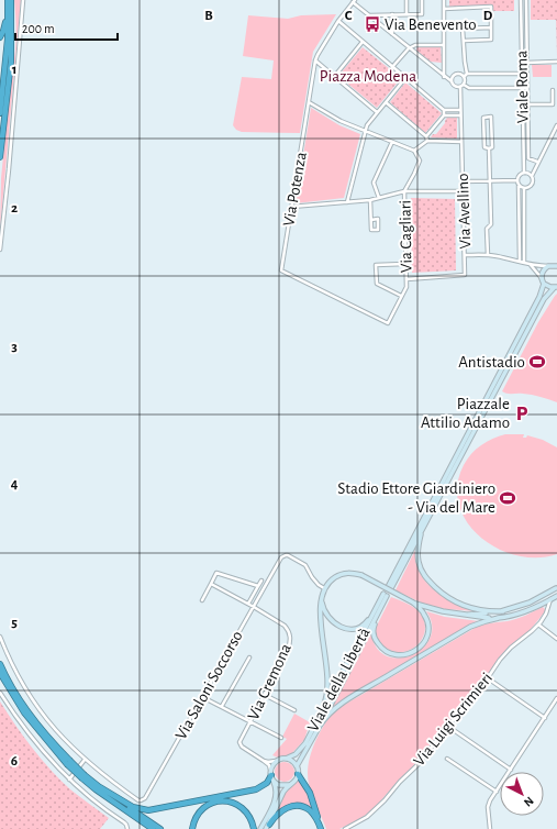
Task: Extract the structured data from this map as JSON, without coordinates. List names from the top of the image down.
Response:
{
  "streets": {
    "main road": ["Viale della Libertà"],
    "street": [
      "Viale Roma",
      "Via Potenza",
      "Via Avellino",
      "Via Cagliari",
      "Via Cremona",
      "Via Saloni Soccorso",
      "Via Luigi Scrimieri"
    ]
  },
  "crossings": [
    ["Via Potenza", "Via Cagliari"],
    ["Via Avellino", "Via Cagliari"],
    ["Viale della Libertà", "Via Cremona"],
    ["Via Cremona", "Via Saloni Soccorso"]
  ],
  "parks": ["Piazza Modena"],
  "places": {
    "bus stop": ["Via Benevento"],
    "sports": ["Antistadio", "Stadio Ettore Giardiniero - Via del Mare"],
    "parking": ["Piazzale Attilio Adamo"]
  },
  "scale_bar": "200 m",
  "north": "bottom right",
  "grid": {
    "columns": ["B", "C", "D"],
    "rows": [
      "1",
      "2",
      "3",
      "4",
      "5",
      "6"
    ]
  }
}
